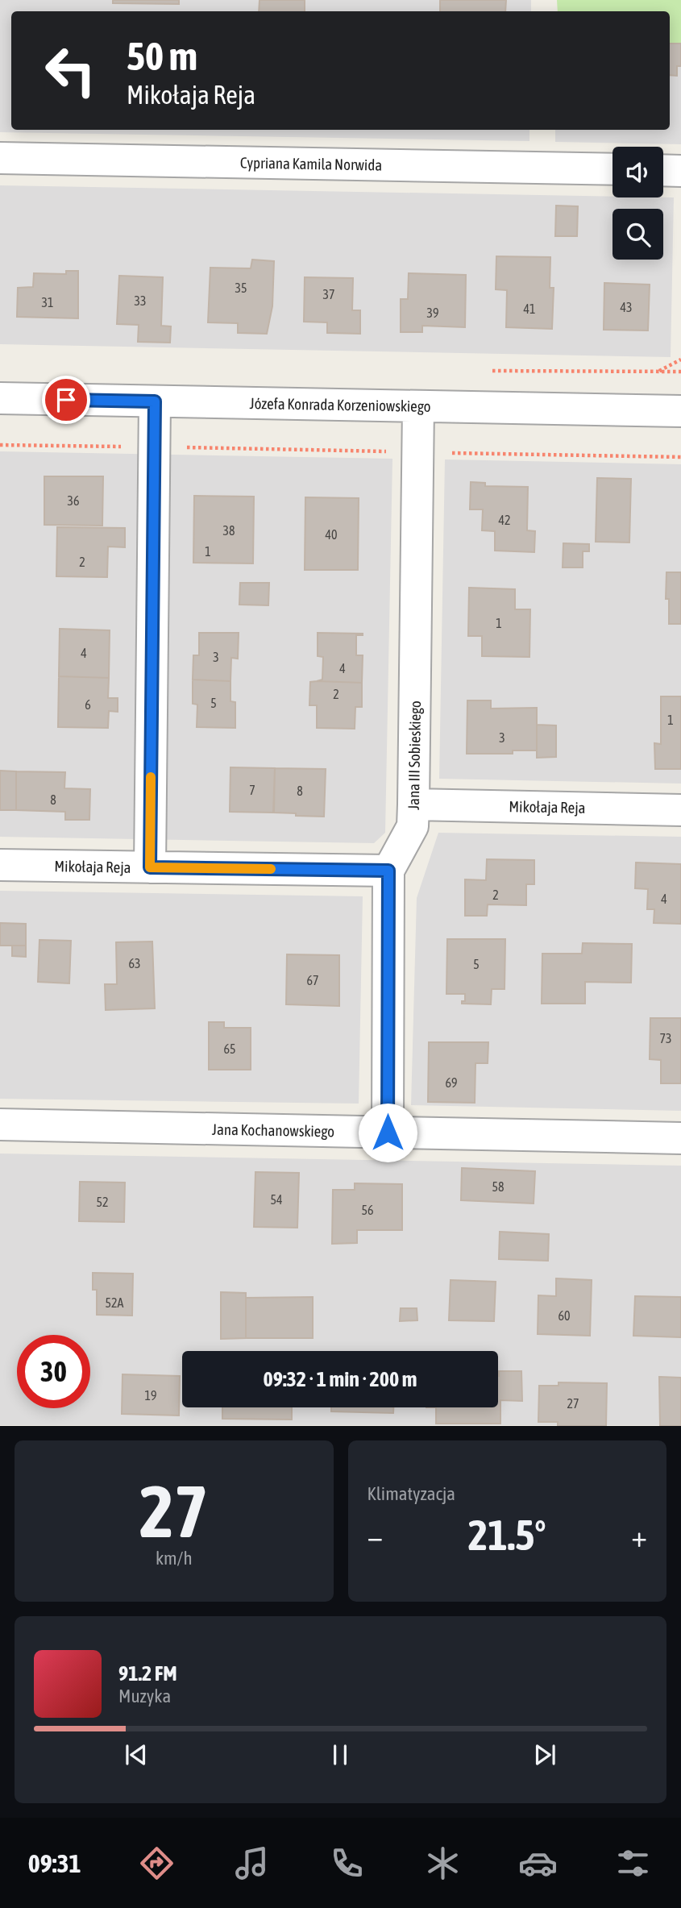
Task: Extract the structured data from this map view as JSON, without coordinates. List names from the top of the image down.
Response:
{
  "streets": {
    "street": [
      "Cypriana Kamila Norwida",
      "Józefa Konrada Korzeniowskiego",
      "Jana III Sobieskiego",
      "Mikołaja Reja",
      "Jana Kochanowskiego"
    ]
  },
  "crossings": [
    ["Józefa Konrada Korzeniowskiego", "Jana III Sobieskiego"],
    ["Jana III Sobieskiego", "Mikołaja Reja"],
    ["Jana III Sobieskiego", "Jana Kochanowskiego"]
  ],
  "house_numbers": [
    "35",
    "37",
    "33",
    "31",
    "43",
    "41",
    "39",
    "36",
    "42",
    "38",
    "40",
    "1",
    "2",
    "1",
    "4",
    "3",
    "4",
    "2",
    "5",
    "6",
    "1",
    "3",
    "7",
    "8",
    "8",
    "2",
    "4",
    "63",
    "5",
    "67",
    "73",
    "65",
    "69",
    "58",
    "54",
    "52",
    "56",
    "52A",
    "60",
    "19",
    "27"
  ],
  "page": {
    "turn": ["50 m", "Mikołaja Reja"],
    "limit": "30",
    "trip": "09:32 · 1 min · 200 m",
    "tile": [
      ["27", "km/h"],
      "Klimatyzacja"
    ],
    "heat": ["−", "21.5°", "+"],
    "song": ["91.2 FM", "Muzyka"],
    "tabs": "09:31"
  }
}
